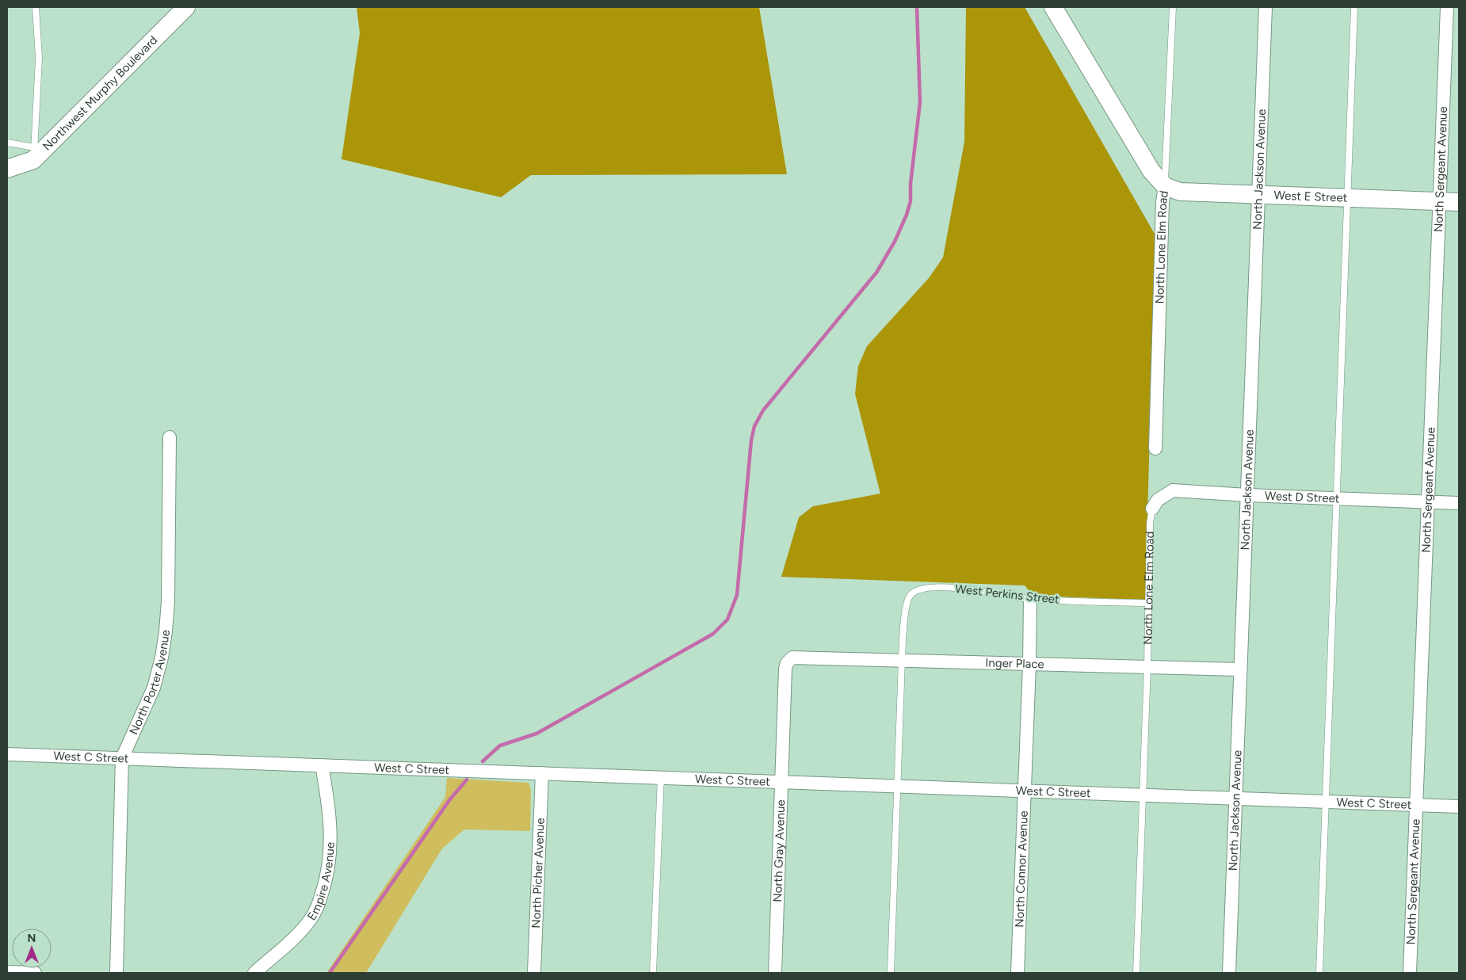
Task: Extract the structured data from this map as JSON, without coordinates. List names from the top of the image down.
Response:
{
  "streets": {
    "street": [
      "Northwest Murphy Boulevard",
      "North Jackson Avenue",
      "North Sergeant Avenue",
      "West E Street",
      "North Lone Elm Road",
      "West D Street",
      "Inger Place",
      "North Porter Avenue",
      "West C Street",
      "North Gray Avenue",
      "North Connor Avenue",
      "North Picher Avenue",
      "Empire Avenue"
    ],
    "lane": ["West Perkins Street"]
  },
  "crossings": [
    ["North Jackson Avenue", "West E Street"],
    ["North Jackson Avenue", "West D Street"],
    ["North Jackson Avenue", "Inger Place"],
    ["North Jackson Avenue", "West C Street"],
    ["North Sergeant Avenue", "West E Street"],
    ["North Sergeant Avenue", "West D Street"],
    ["North Sergeant Avenue", "West C Street"],
    ["West E Street", "North Lone Elm Road"],
    ["North Lone Elm Road", "West D Street"],
    ["North Lone Elm Road", "West Perkins Street"],
    ["North Lone Elm Road", "Inger Place"],
    ["North Lone Elm Road", "West C Street"],
    ["West Perkins Street", "Inger Place"],
    ["West Perkins Street", "North Connor Avenue"],
    ["Inger Place", "North Gray Avenue"],
    ["Inger Place", "North Connor Avenue"],
    ["North Porter Avenue", "West C Street"],
    ["West C Street", "North Gray Avenue"],
    ["West C Street", "North Connor Avenue"],
    ["West C Street", "North Picher Avenue"],
    ["West C Street", "Empire Avenue"]
  ],
  "north": "top"
}
